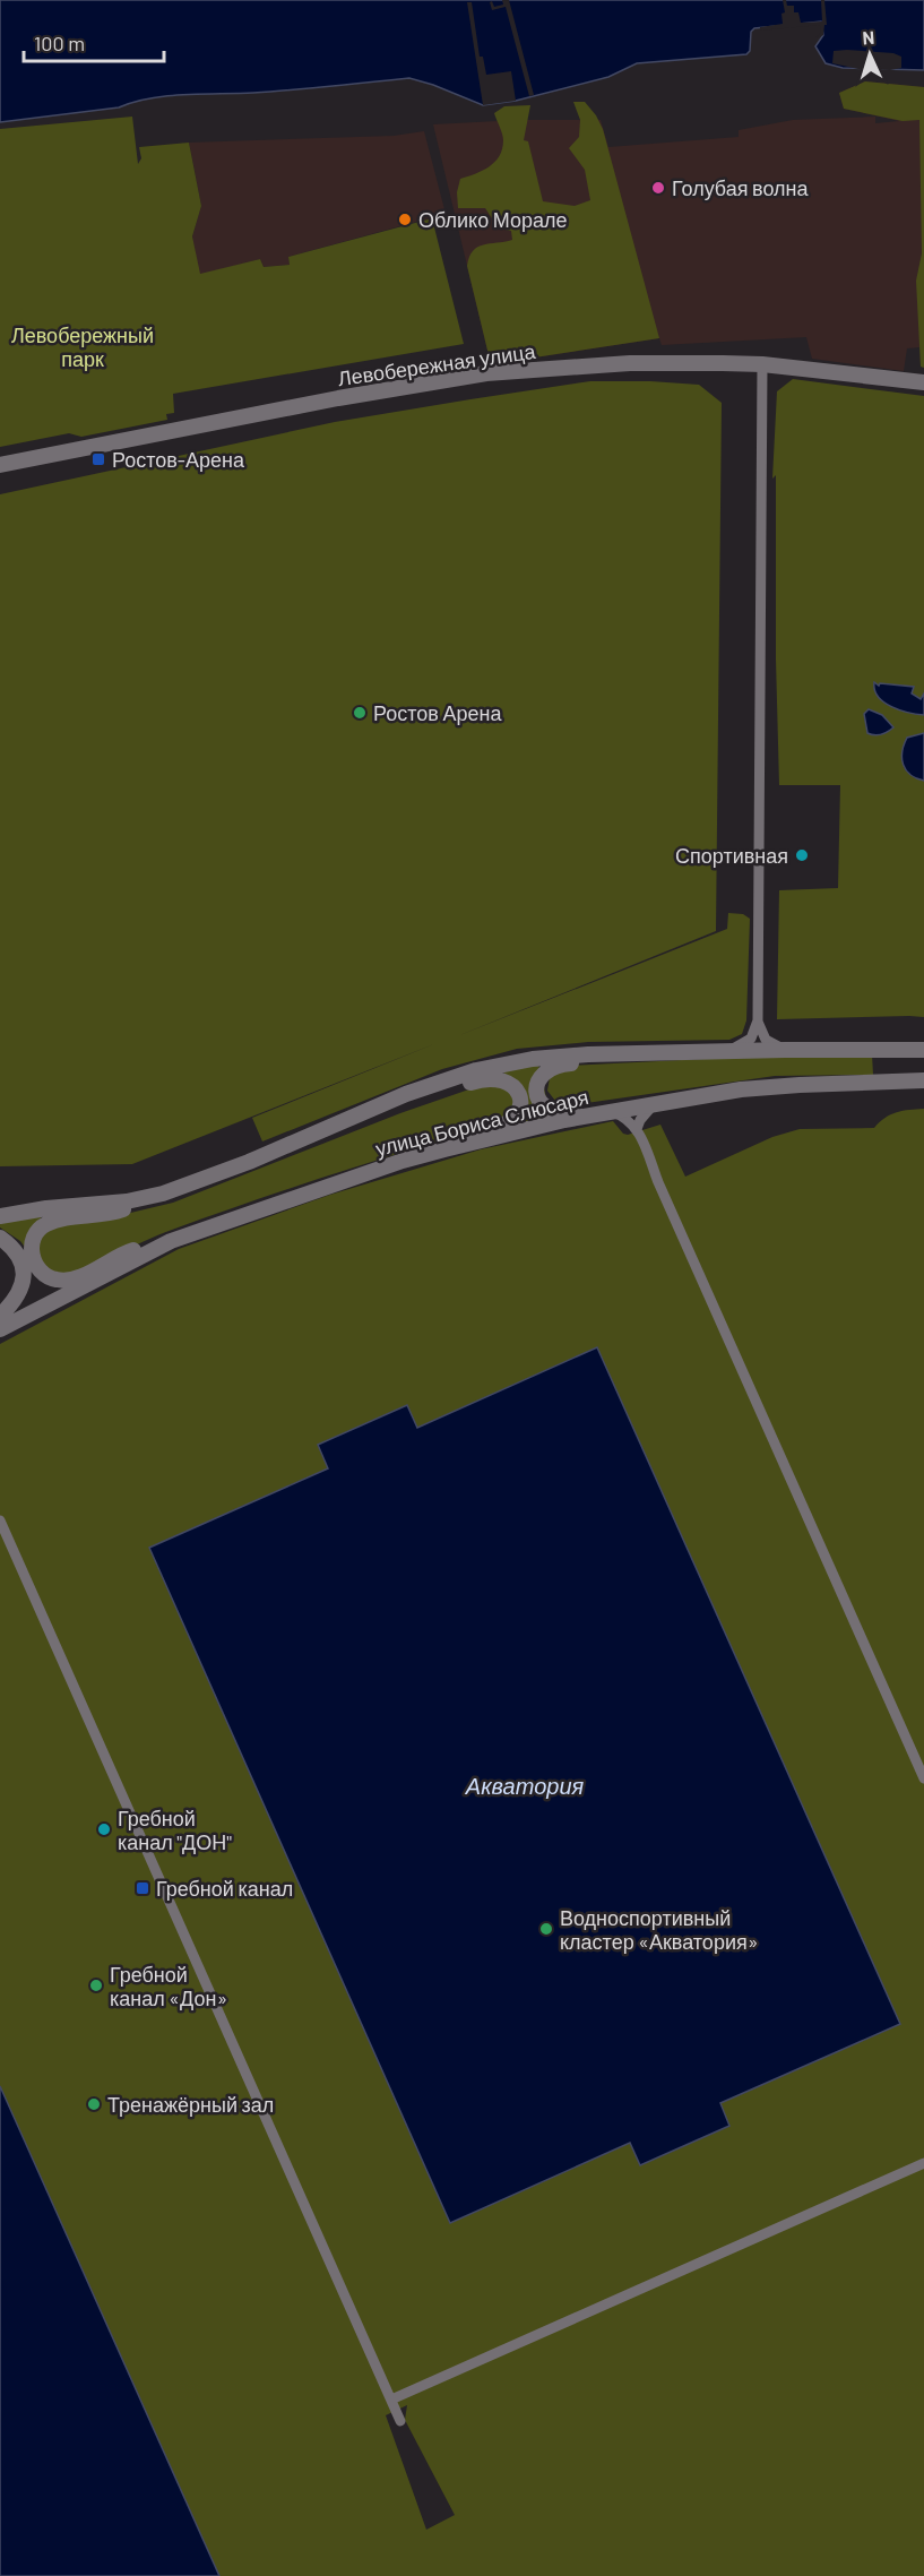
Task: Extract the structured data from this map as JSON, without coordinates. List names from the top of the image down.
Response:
{
  "streets": {
    "main road": ["Левобережная улица", "улица Бориса Слюсаря"]
  },
  "water": ["Акватория"],
  "parks": ["Левобережный парк"],
  "places": {
    "other": [
      "Голубая волна",
      "Облико Морале",
      "Ростов Арена",
      "Спортивная",
      "Гребной канал \"ДОН\"",
      "Водноспортивный кластер «Акватория»",
      "Гребной канал «Дон»",
      "Тренажёрный зал"
    ],
    "transit": ["Ростов-Арена", "Гребной канал"]
  },
  "scale_bar": "100 m",
  "north": "top"
}
